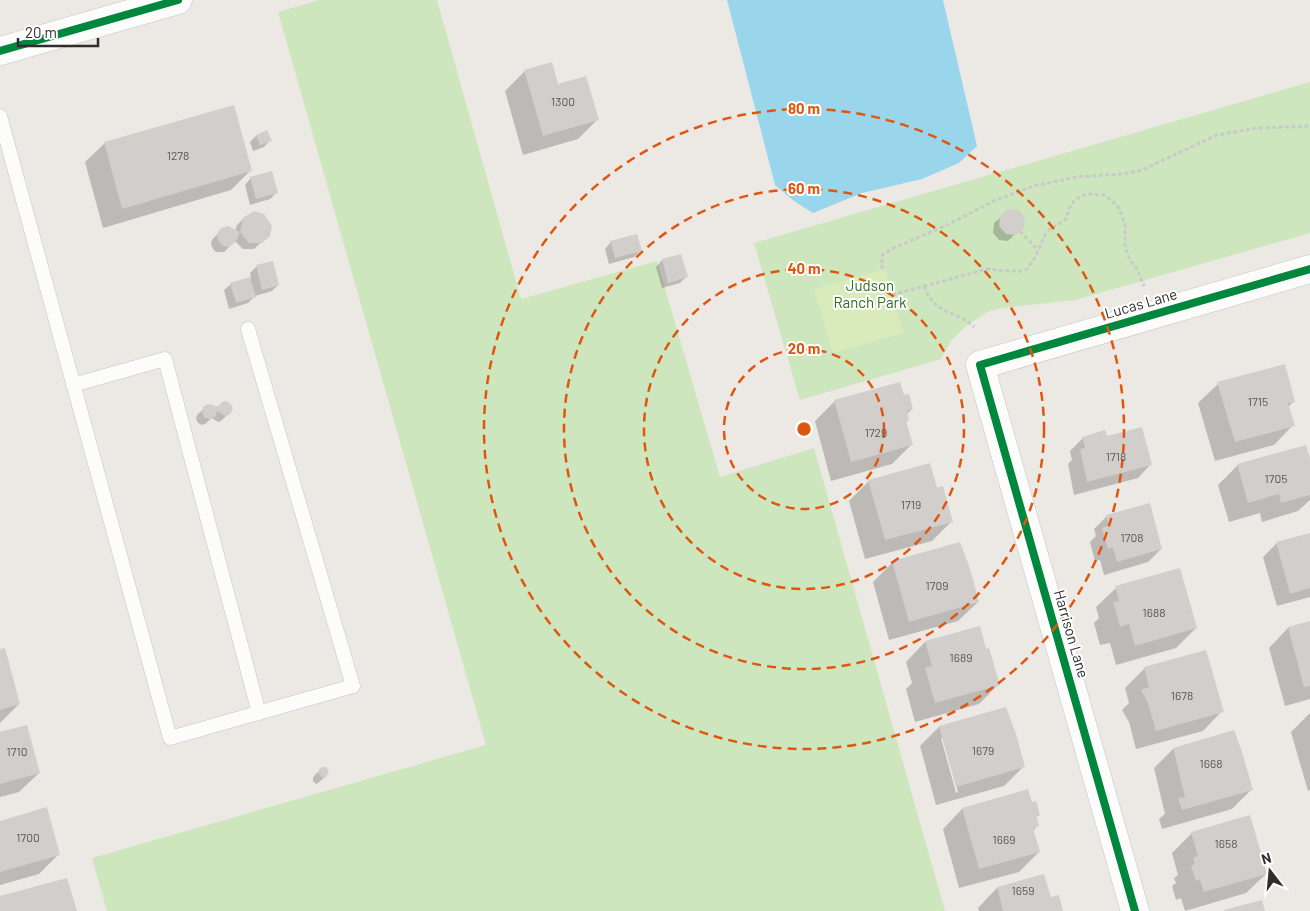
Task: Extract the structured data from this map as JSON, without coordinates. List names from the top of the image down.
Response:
{
  "streets": {
    "street": ["Lucas Lane", "Harrison Lane"]
  },
  "crossings": [
    ["Lucas Lane", "Harrison Lane"]
  ],
  "parks": ["Judson Ranch Park"],
  "house_numbers": [
    "1300",
    "1278",
    "1715",
    "1729",
    "1718",
    "1705",
    "1719",
    "1708",
    "1709",
    "1688",
    "1689",
    "1678",
    "1679",
    "1710",
    "1668",
    "1700",
    "1669",
    "1658",
    "1659"
  ],
  "scale_bar": "20 m",
  "north": "top",
  "rings": [
    "80 m",
    "60 m",
    "40 m",
    "20 m"
  ]
}
